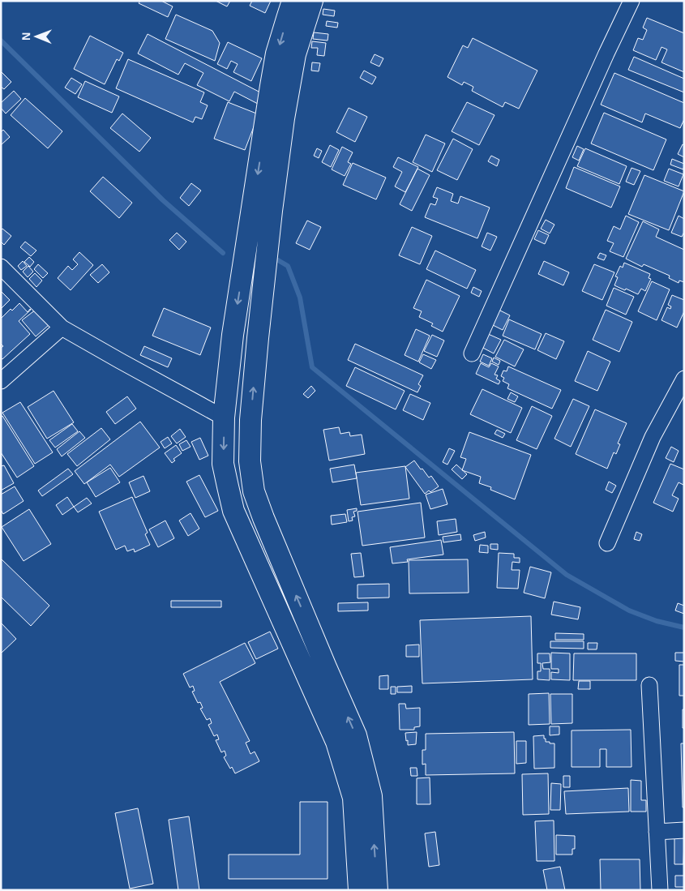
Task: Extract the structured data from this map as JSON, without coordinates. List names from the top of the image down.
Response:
{
  "north": "left"
}
